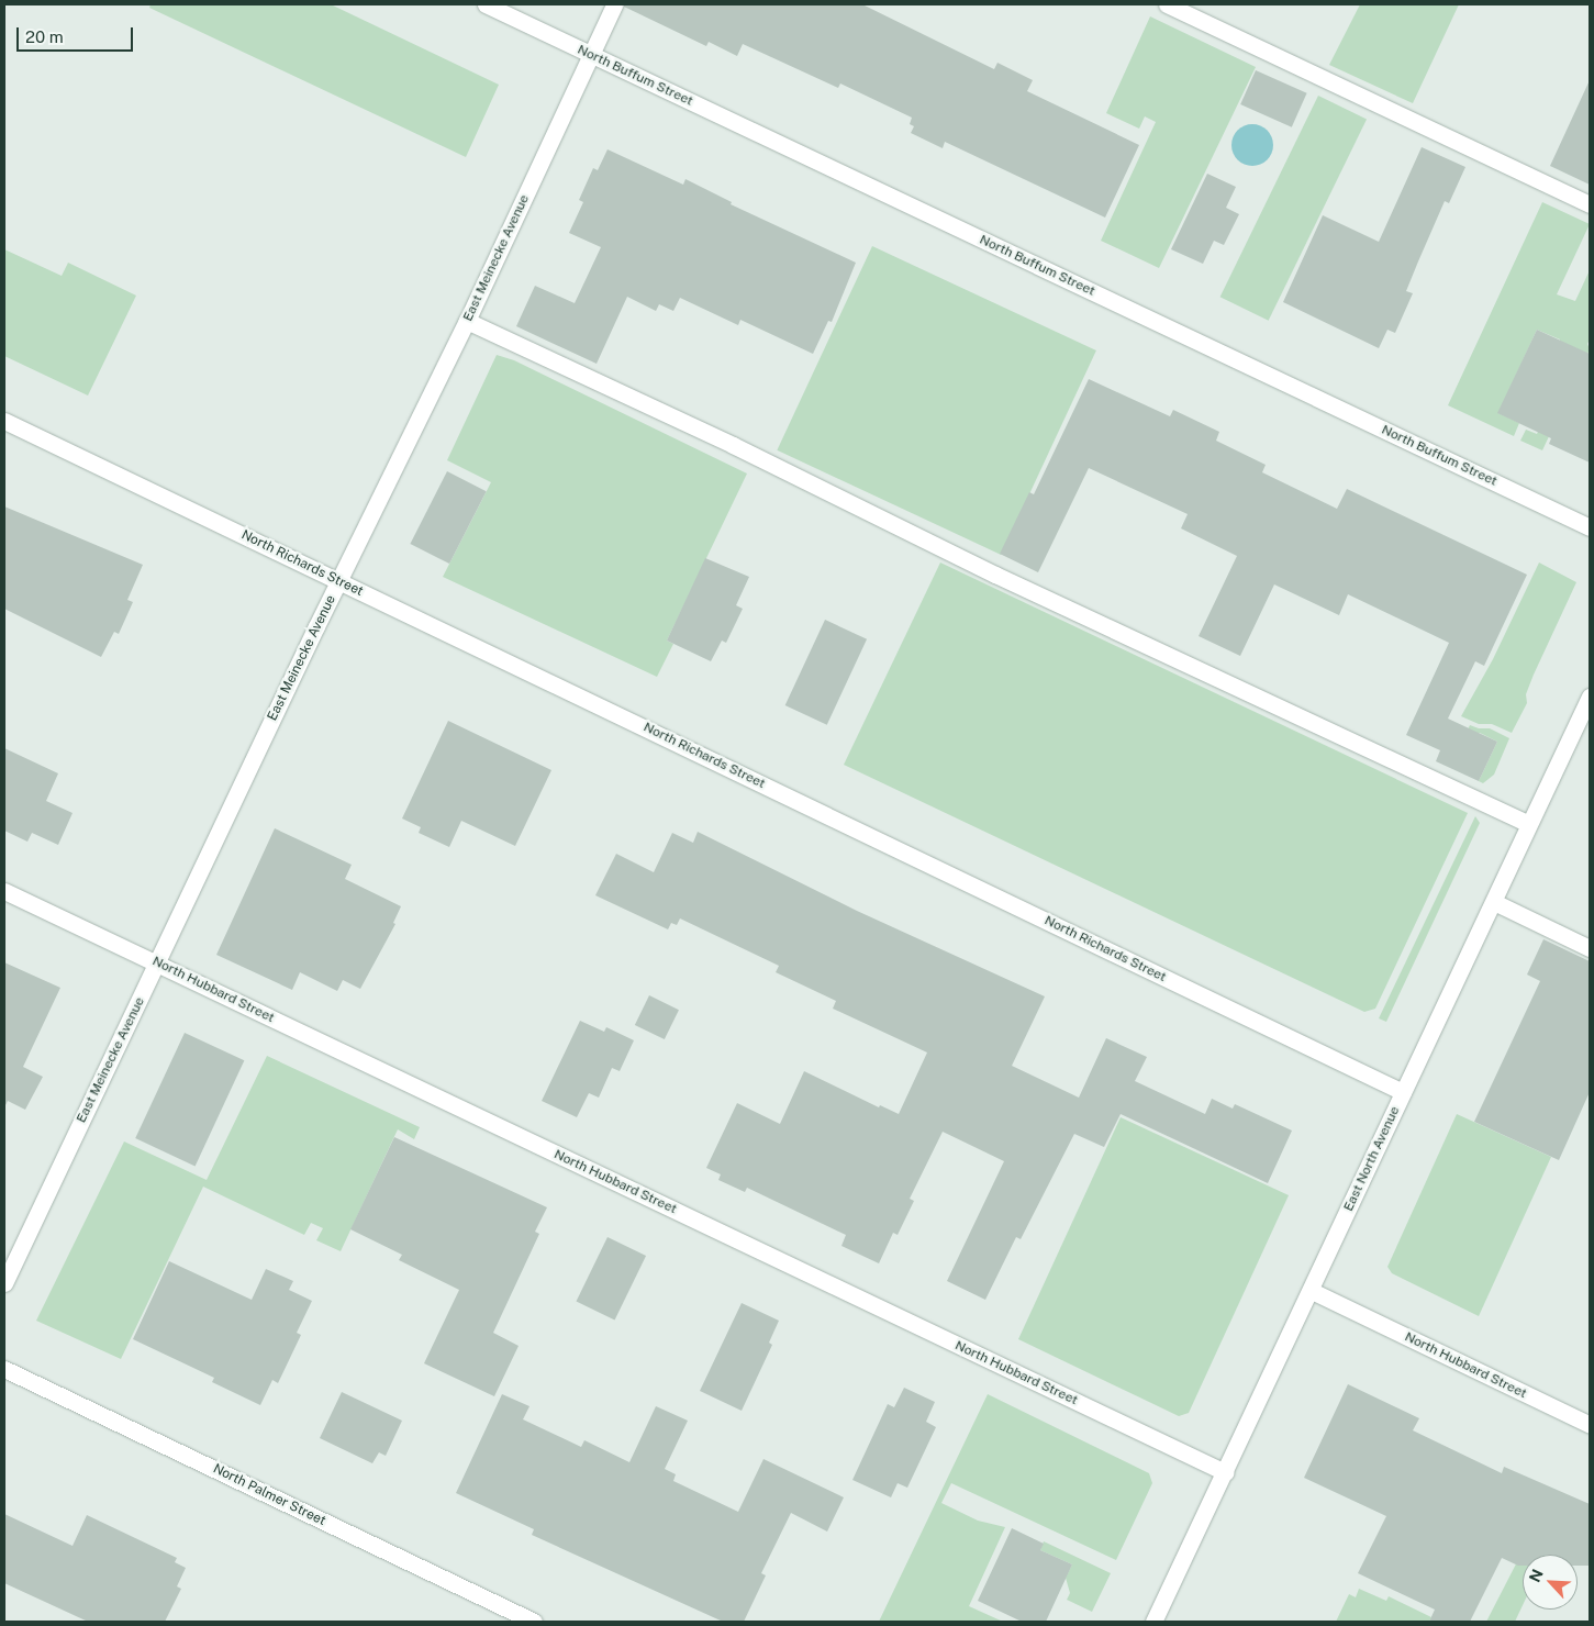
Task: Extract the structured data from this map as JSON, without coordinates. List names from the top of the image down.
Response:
{
  "streets": {
    "street": [
      "North Buffum Street",
      "East Meinecke Avenue",
      "North Richards Street",
      "North Hubbard Street",
      "East North Avenue",
      "North Palmer Street"
    ]
  },
  "crossings": [
    ["North Buffum Street", "East Meinecke Avenue"],
    ["East Meinecke Avenue", "North Richards Street"],
    ["East Meinecke Avenue", "North Hubbard Street"],
    ["North Richards Street", "East North Avenue"],
    ["North Hubbard Street", "East North Avenue"]
  ],
  "scale_bar": "20 m",
  "north": "top left"
}
